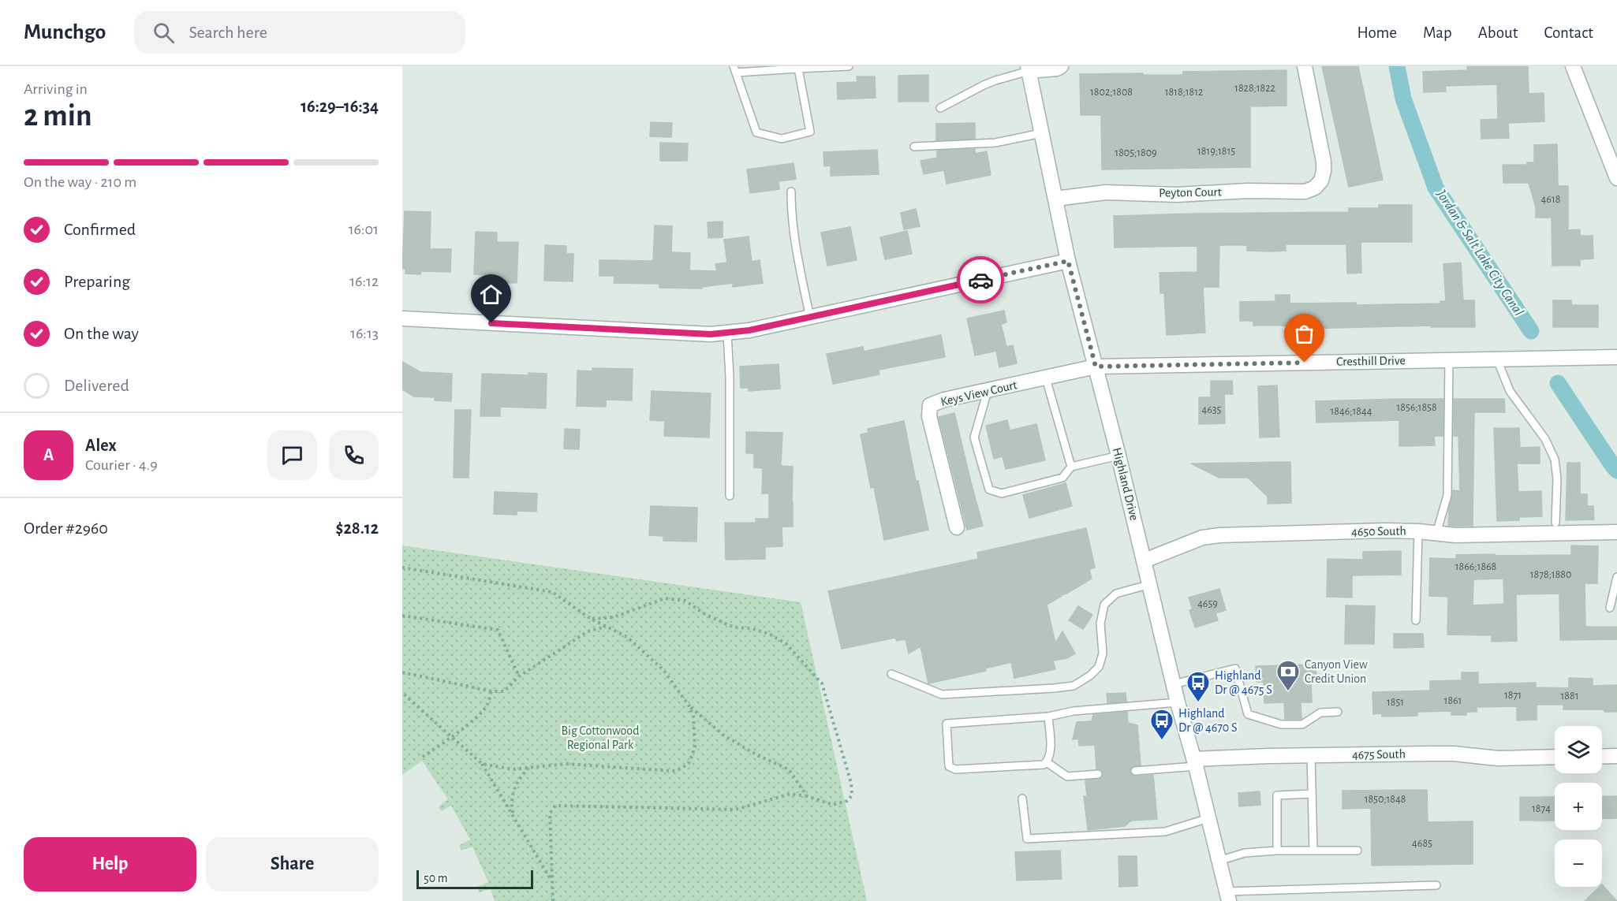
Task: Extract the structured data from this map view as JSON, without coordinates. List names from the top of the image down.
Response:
{
  "streets": {
    "street": [
      "Peyton Court",
      "Cresthill Drive",
      "Keys View Court",
      "Highland Drive",
      "4650 South",
      "4675 South"
    ]
  },
  "crossings": [
    ["Peyton Court", "Highland Drive"],
    ["Cresthill Drive", "Keys View Court"],
    ["Cresthill Drive", "Highland Drive"],
    ["Keys View Court", "Highland Drive"],
    ["Highland Drive", "4650 South"],
    ["Highland Drive", "4675 South"]
  ],
  "water": ["Jordan & Salt Lake City Canal"],
  "parks": ["Big Cottonwood Regional Park"],
  "places": {
    "bank": ["Canyon View Credit Union"],
    "bus stop": ["Highland Dr @ 4675 S", "Highland Dr @ 4670 S"]
  },
  "house_numbers": [
    "1828;1822",
    "1802;1808",
    "1818;1812",
    "1819;1815",
    "1805;1809",
    "4618",
    "1856;1858",
    "4635",
    "1846;1844",
    "1866;1868",
    "1878;1880",
    "4659",
    "1871",
    "1881",
    "1861",
    "1851",
    "1850;1848",
    "1874",
    "4685"
  ],
  "scale_bar": "50 m",
  "page": {
    "header": "Munchgo",
    "search": "Search here",
    "nav": [
      "Home",
      "Map",
      "About",
      "Contact"
    ],
    "heading": ["2 min", "Arriving in", "16:29–16:34"],
    "panel": [
      "Alex",
      "Courier · 4.9",
      "Order #2960",
      "$28.12"
    ],
    "bar": "On the way · 210 m",
    "list": [
      ["Confirmed", "16:01"],
      ["Preparing", "16:12"],
      ["On the way", "16:13"],
      "Delivered"
    ],
    "round": "A",
    "map_buttons": ["+", "−"],
    "buttons": ["Help", "Share"],
    "scale": "50 m"
  }
}
